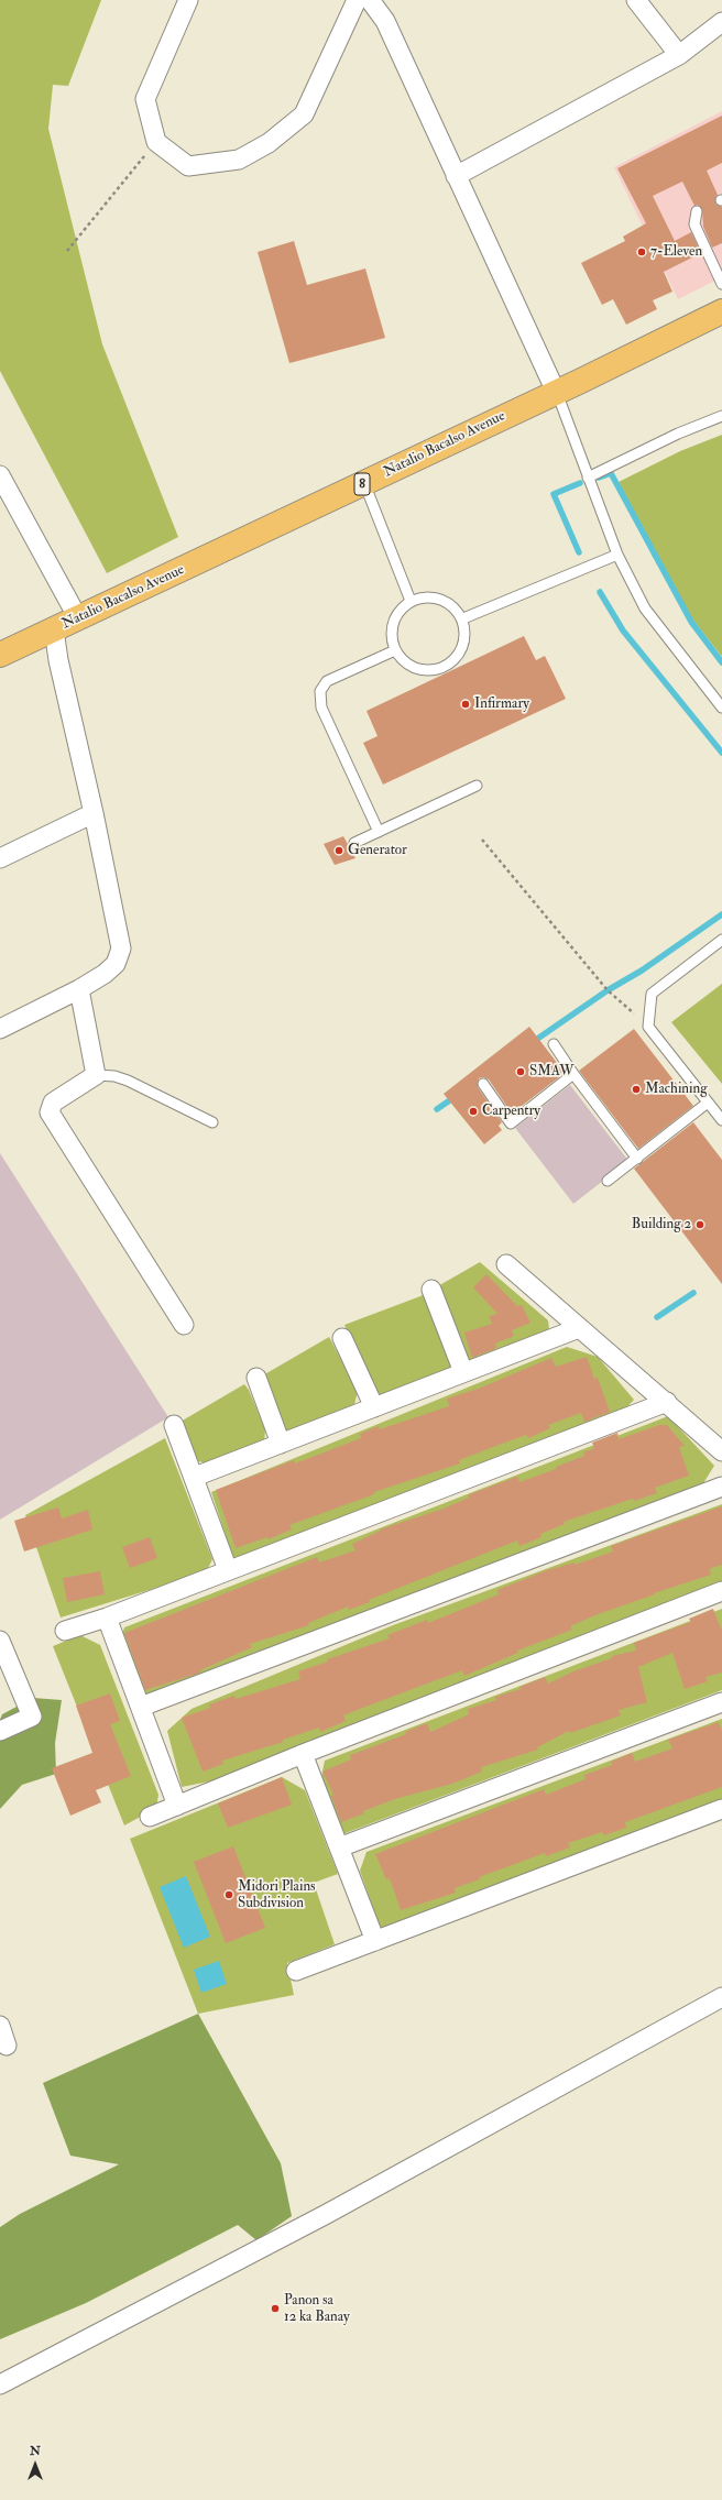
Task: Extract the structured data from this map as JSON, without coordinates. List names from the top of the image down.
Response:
{
  "streets": {
    "highway": ["Natalio Bacalso Avenue", "8"]
  },
  "places": [
    "7-Eleven",
    "Infirmary",
    "Generator",
    "SMAW",
    "Machining",
    "Carpentry",
    "Building 2",
    "Midori Plains Subdivision",
    "Panon sa 12 ka Banay"
  ],
  "north": "top"
}
